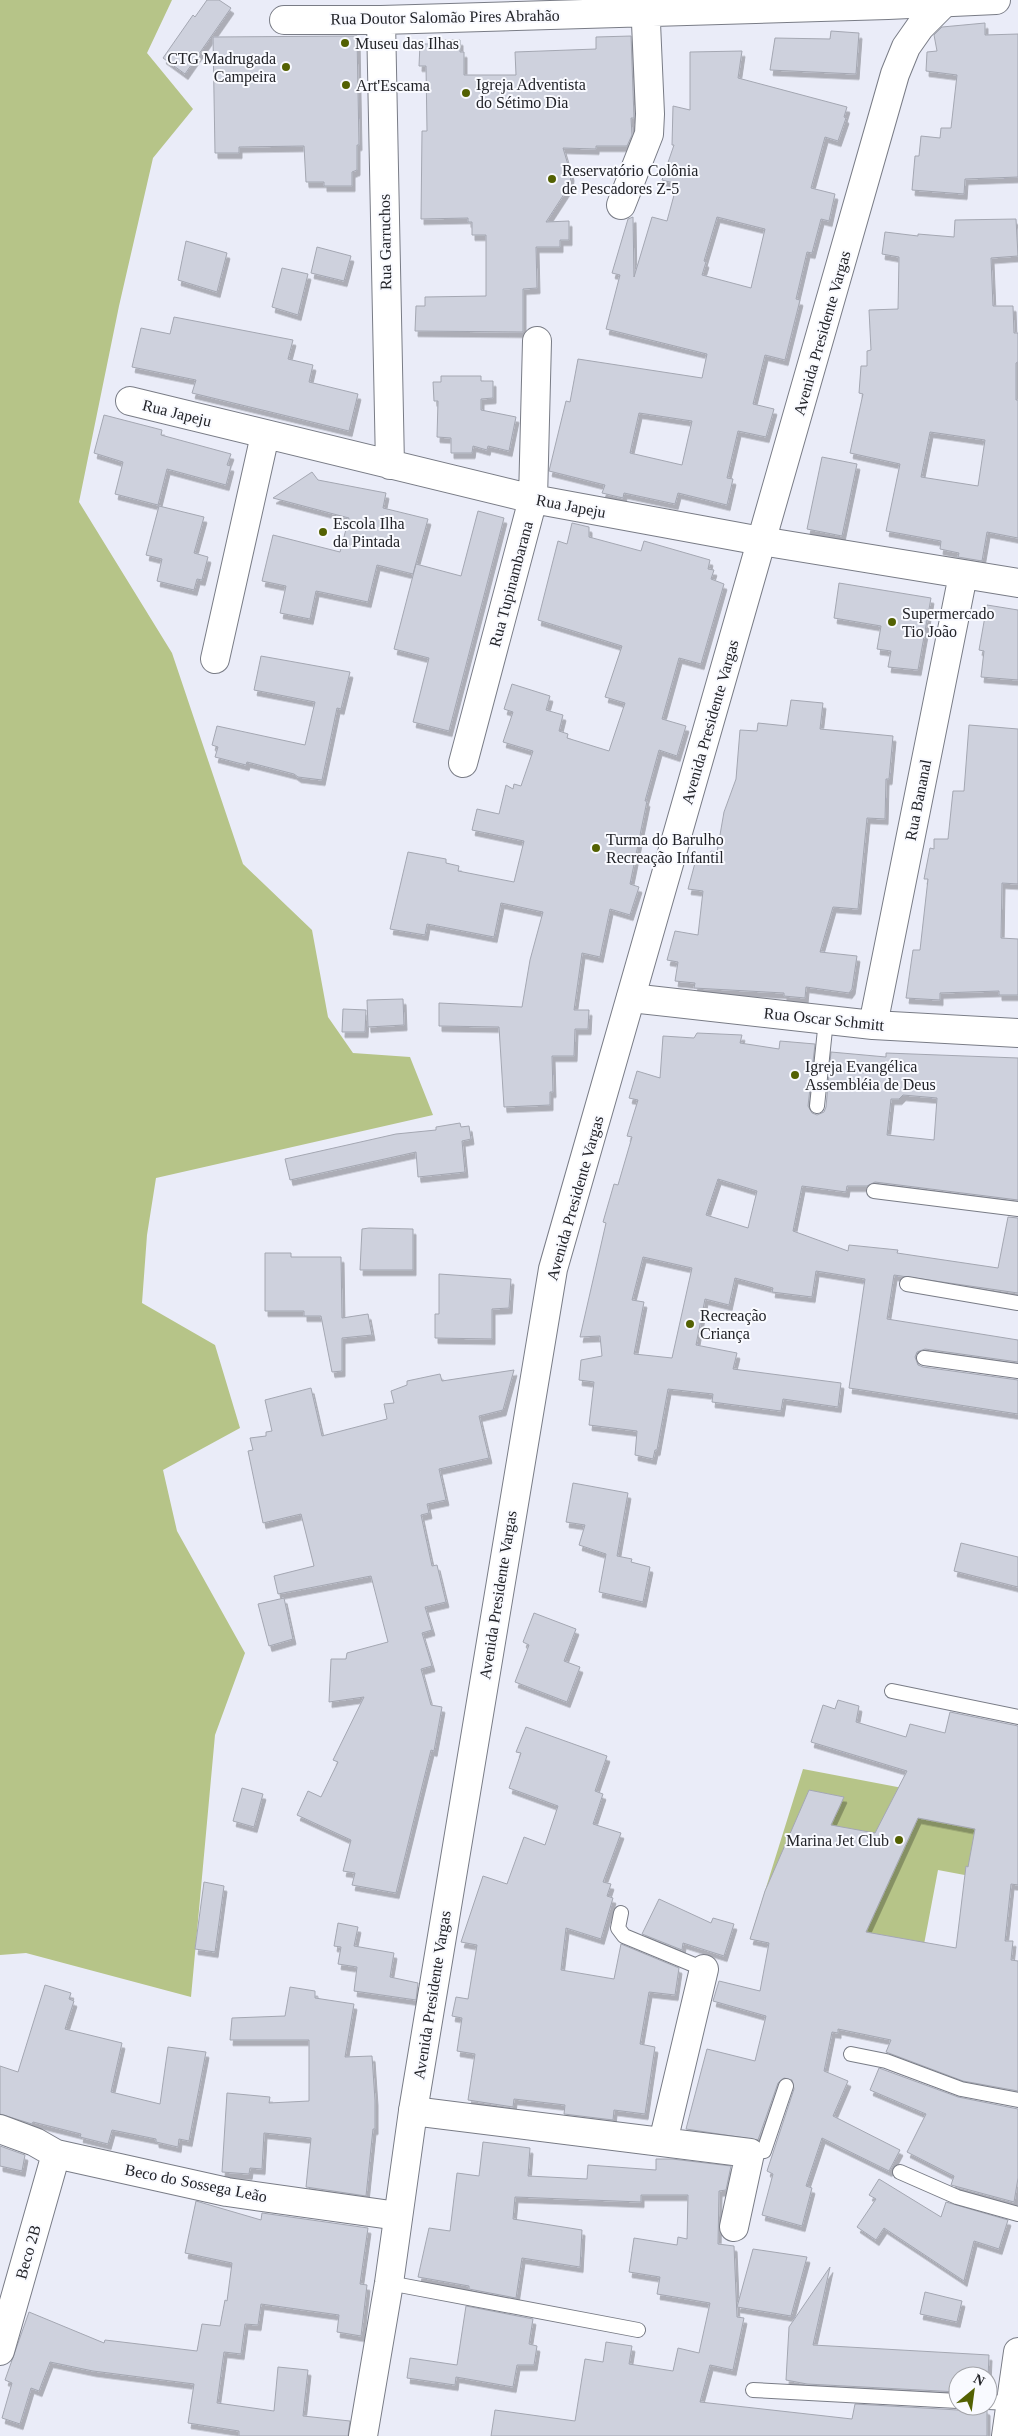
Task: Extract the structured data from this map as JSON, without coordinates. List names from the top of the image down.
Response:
{
  "streets": {
    "street": [
      "Rua Doutor Salomão Pires Abrahão",
      "Rua Garruchos",
      "Avenida Presidente Vargas",
      "Rua Japeju",
      "Rua Tupinambarana",
      "Rua Bananal",
      "Rua Oscar Schmitt",
      "Beco do Sossega Leão",
      "Beco 2B"
    ]
  },
  "crossings": [
    ["Rua Doutor Salomão Pires Abrahão", "Rua Garruchos"],
    ["Rua Doutor Salomão Pires Abrahão", "Avenida Presidente Vargas"],
    ["Rua Garruchos", "Rua Japeju"],
    ["Avenida Presidente Vargas", "Rua Japeju"],
    ["Avenida Presidente Vargas", "Rua Oscar Schmitt"],
    ["Avenida Presidente Vargas", "Beco do Sossega Leão"],
    ["Rua Japeju", "Rua Tupinambarana"],
    ["Rua Japeju", "Rua Bananal"],
    ["Rua Bananal", "Rua Oscar Schmitt"],
    ["Beco do Sossega Leão", "Beco 2B"]
  ],
  "places": [
    "Museu das Ilhas",
    "CTG Madrugada Campeira",
    "Art'Escama",
    "Igreja Adventista do Sétimo Dia",
    "Reservatório Colônia de Pescadores Z-5",
    "Escola Ilha da Pintada",
    "Supermercado Tio João",
    "Turma do Barulho Recreação Infantil",
    "Igreja Evangélica Assembléia de Deus",
    "Recreação Criança",
    "Marina Jet Club"
  ],
  "north": "top right"
}
